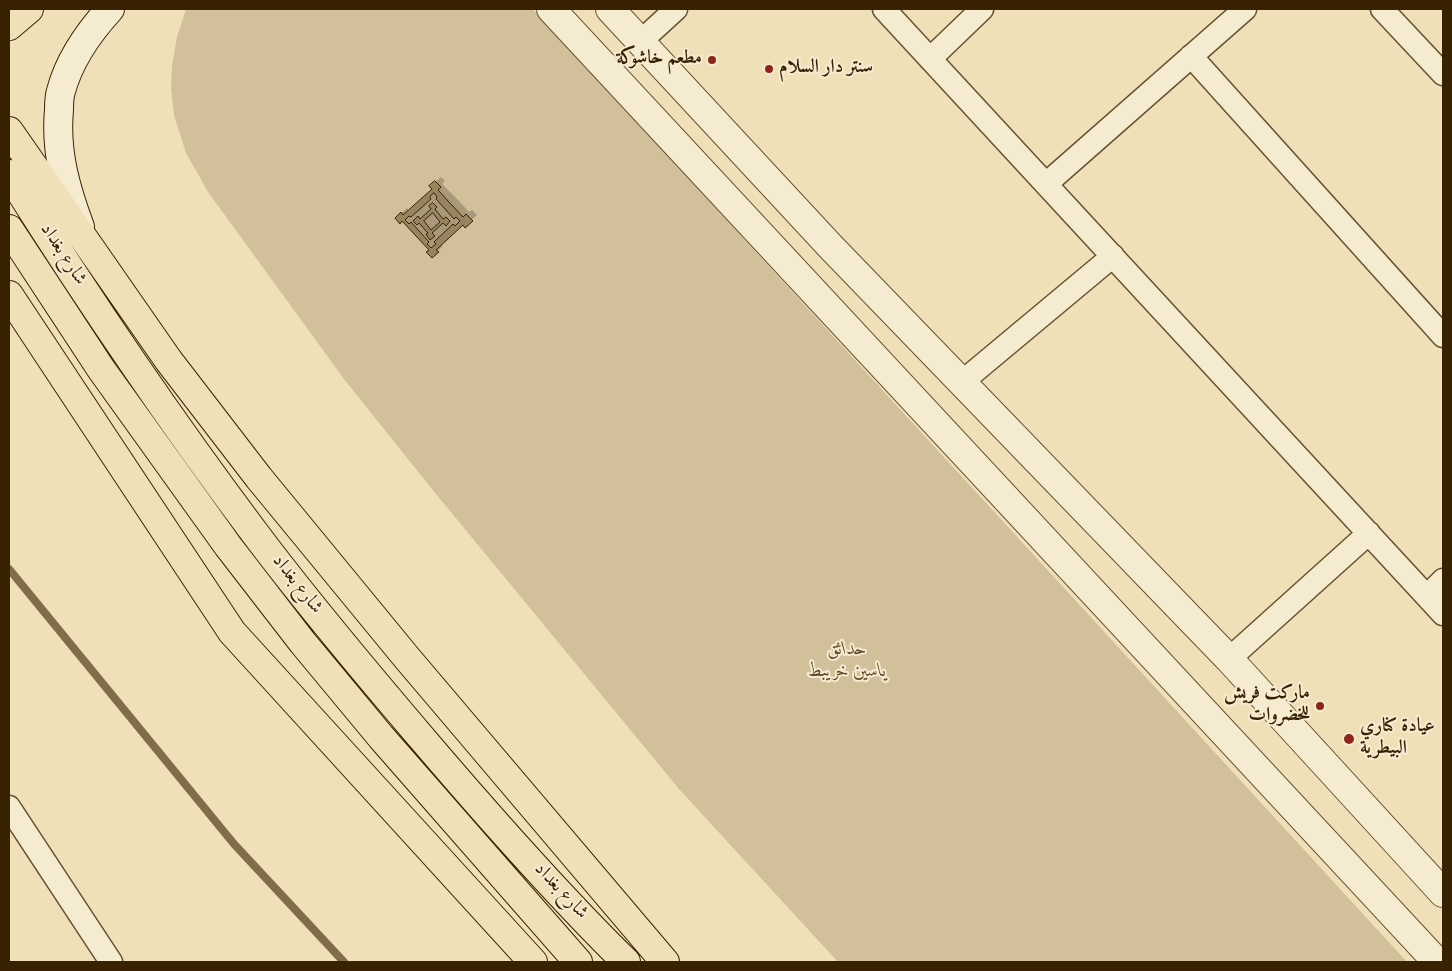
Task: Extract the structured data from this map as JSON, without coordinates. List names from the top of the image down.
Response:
{
  "streets": {
    "main road": ["شارع بغداد"]
  },
  "parks": ["حدائق ياسين خريبط"],
  "places": [
    "مطعم خاشوكة",
    "سنتر دار السلام",
    "ماركت فريش للخضروات",
    "عيادة كناري البيطرية"
  ]
}
